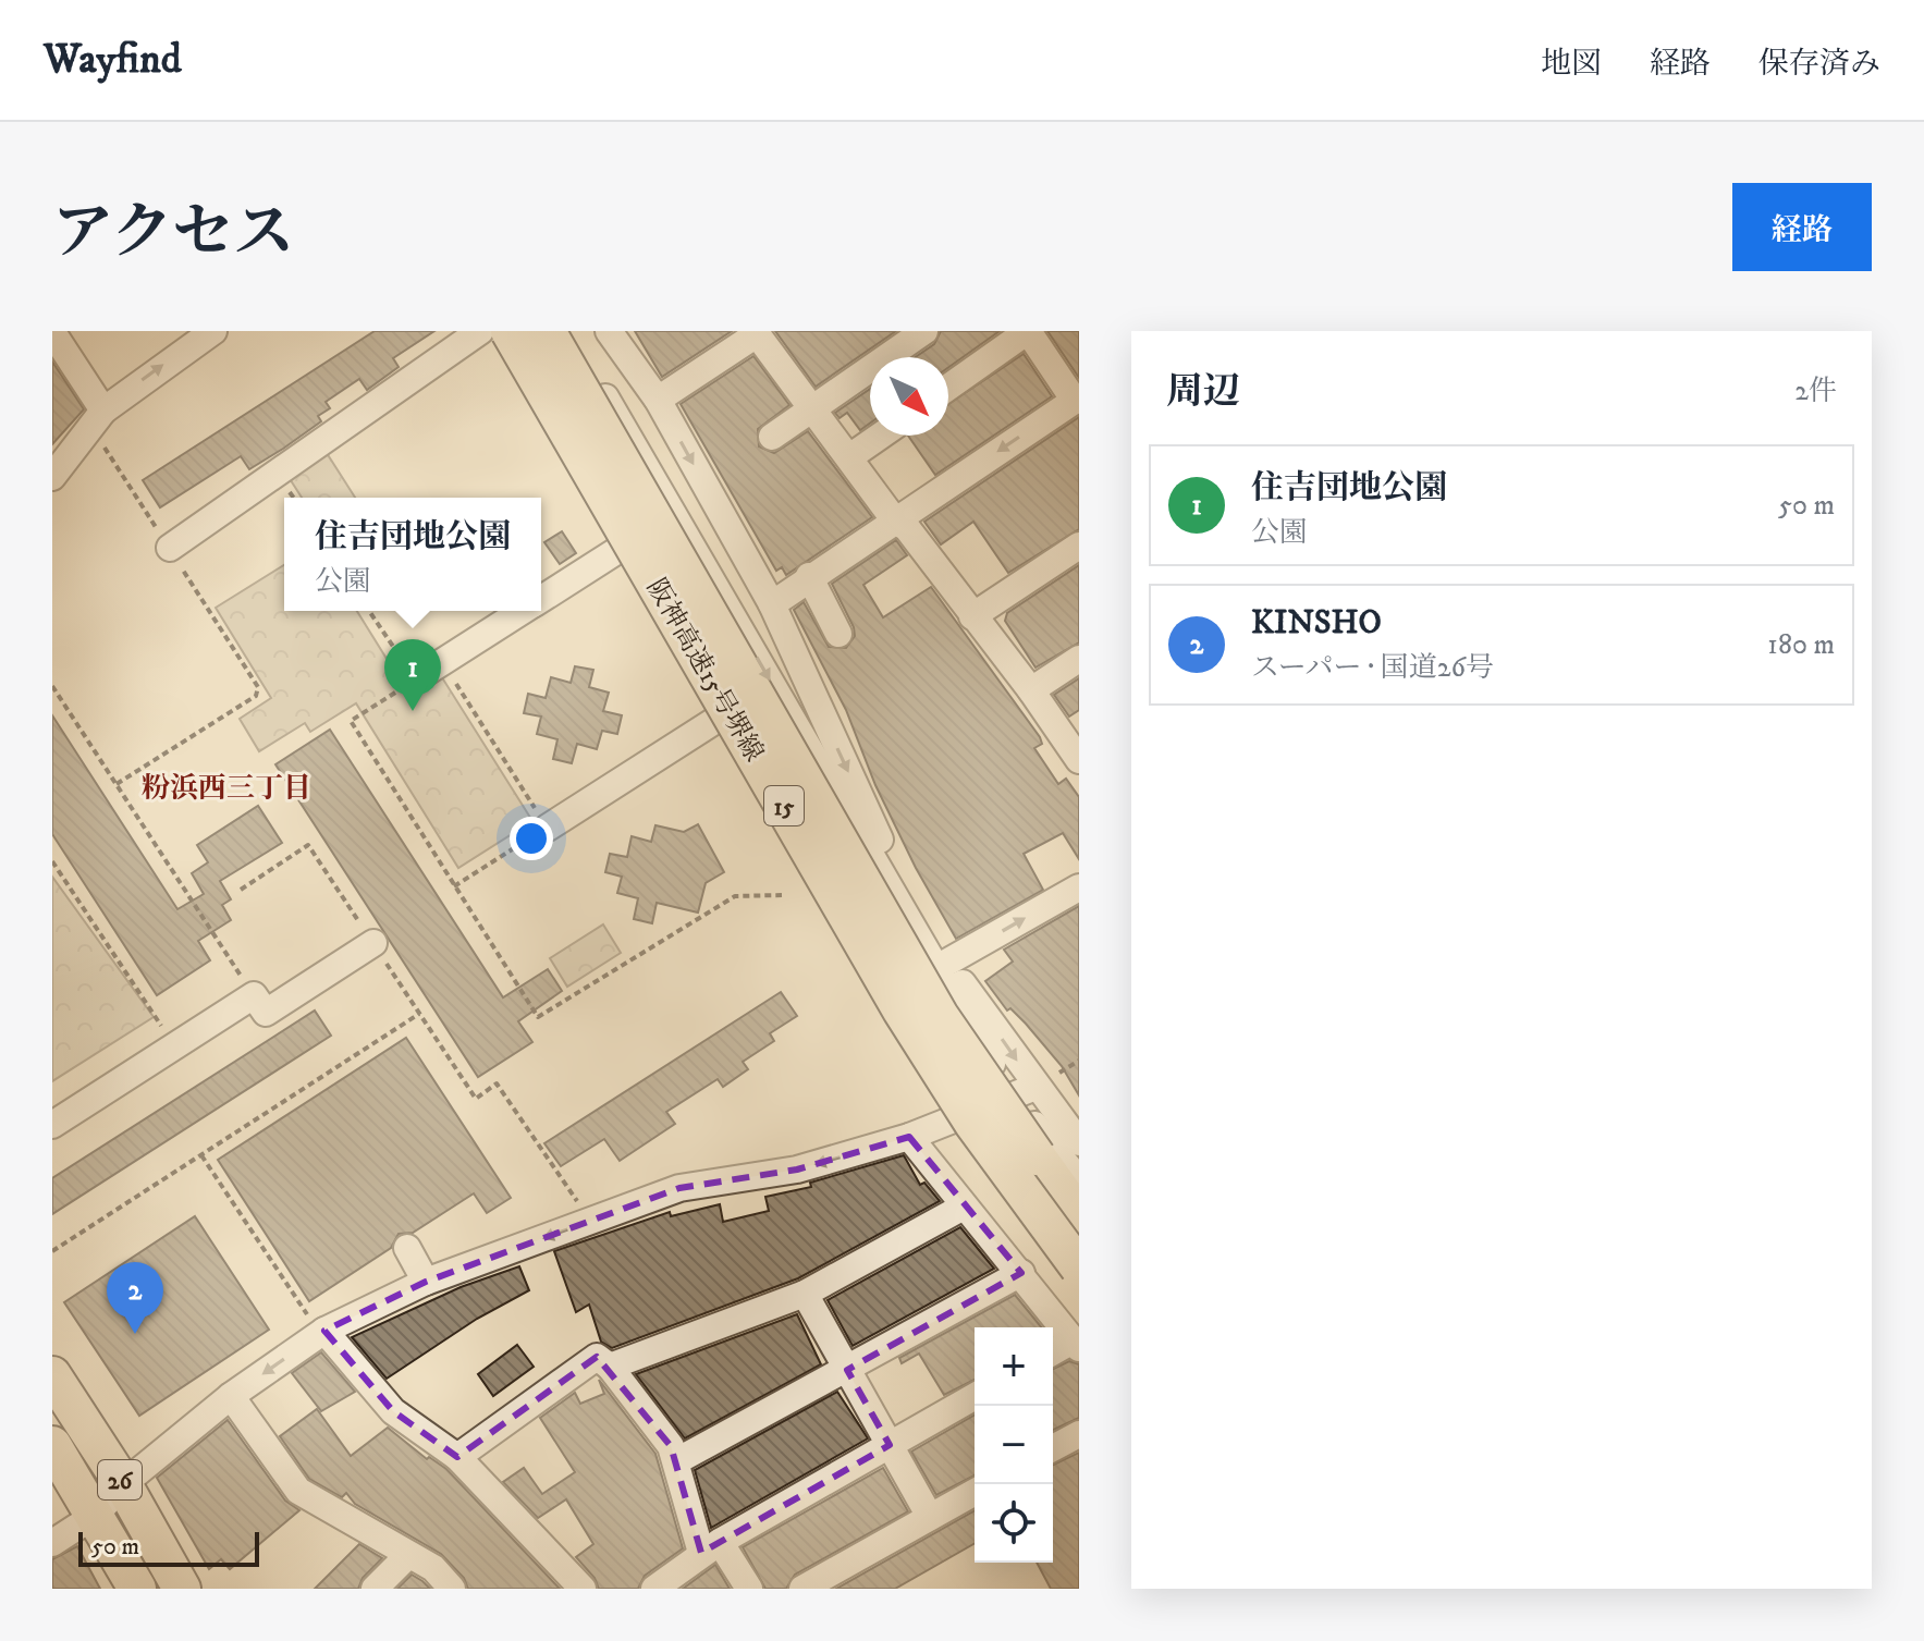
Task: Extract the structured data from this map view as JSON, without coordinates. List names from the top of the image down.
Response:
{
  "streets": {
    "highway": ["阪神高速15号堺線", "15", "26"]
  },
  "districts": ["粉浜西三丁目"],
  "scale_bar": "50 m",
  "north": "bottom right",
  "page": {
    "header": "Wayfind",
    "nav": ["地図", "経路", "保存済み"],
    "title": "アクセス",
    "buttons": "経路",
    "heading": ["周辺", "2件"],
    "list": [
      {
        "mark": "1",
        "name": "住吉団地公園",
        "note": "公園",
        "value": "50 m"
      },
      {
        "mark": "2",
        "name": "KINSHO",
        "note": "スーパー · 国道26号",
        "value": "180 m"
      }
    ],
    "popup": ["住吉団地公園", "公園"],
    "pins": ["1", "2"],
    "map_buttons": ["+", "−"],
    "scale": "50 m"
  }
}
